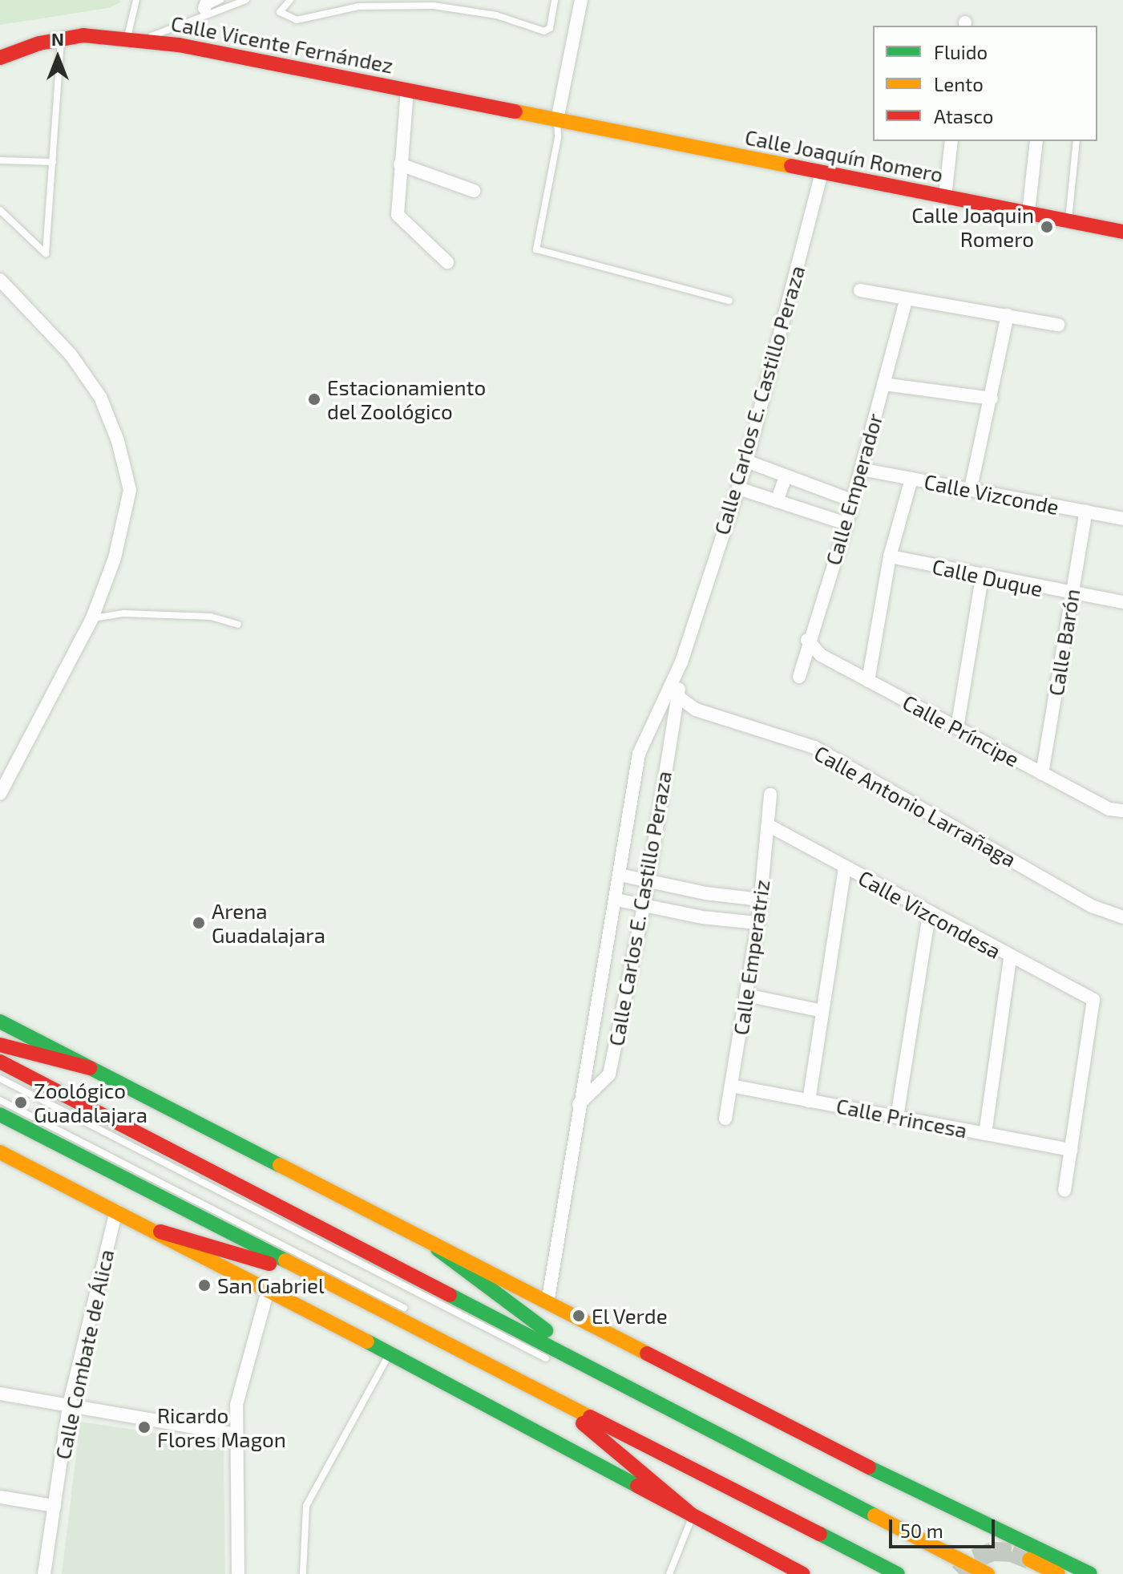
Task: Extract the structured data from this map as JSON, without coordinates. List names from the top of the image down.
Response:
{
  "streets": {
    "main road": ["Calle Vicente Fernández", "Calle Joaquín Romero"],
    "street": [
      "Calle Carlos E. Castillo Peraza",
      "Calle Emperador",
      "Calle Vizconde",
      "Calle Duque",
      "Calle Barón",
      "Calle Príncipe",
      "Calle Antonio Larrañaga",
      "Calle Vizcondesa",
      "Calle Emperatriz",
      "Calle Princesa",
      "Calle Combate de Álica"
    ]
  },
  "crossings": [
    ["Calle Vicente Fernández", "Calle Joaquín Romero"],
    ["Calle Joaquín Romero", "Calle Carlos E. Castillo Peraza"],
    ["Calle Carlos E. Castillo Peraza", "Calle Antonio Larrañaga"],
    ["Calle Emperador", "Calle Vizconde"],
    ["Calle Emperador", "Calle Príncipe"],
    ["Calle Vizconde", "Calle Barón"],
    ["Calle Duque", "Calle Barón"],
    ["Calle Barón", "Calle Príncipe"],
    ["Calle Vizcondesa", "Calle Emperatriz"],
    ["Calle Vizcondesa", "Calle Princesa"],
    ["Calle Emperatriz", "Calle Princesa"]
  ],
  "places": [
    "Calle Joaquin Romero",
    "Estacionamiento del Zoológico",
    "Arena Guadalajara",
    "Zoológico Guadalajara",
    "San Gabriel",
    "El Verde",
    "Ricardo Flores Magon"
  ],
  "legend": ["Fluido", "Lento", "Atasco"],
  "scale_bar": "50 m",
  "north": "top"
}
